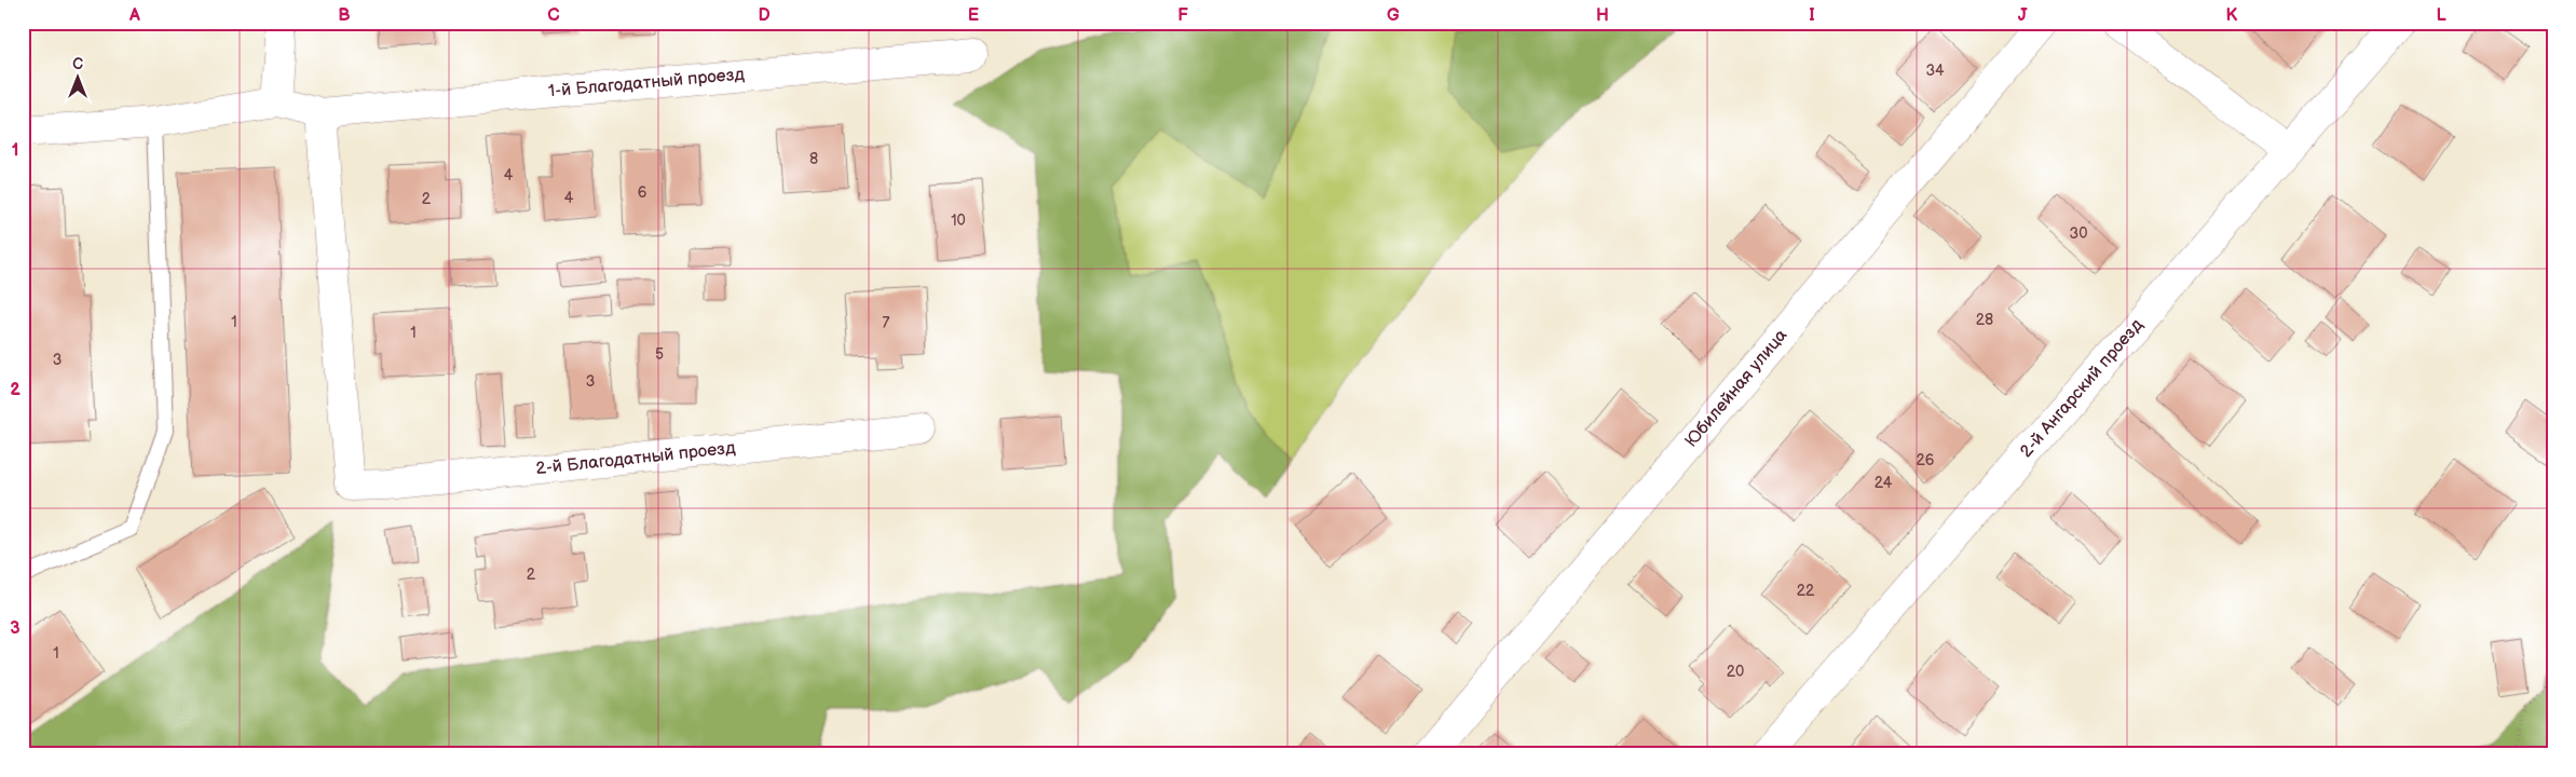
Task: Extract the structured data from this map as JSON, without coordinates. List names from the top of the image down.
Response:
{
  "streets": {
    "street": [
      "1-й Благодатный проезд",
      "Юбилейная улица",
      "2-й Ангарский проезд",
      "2-й Благодатный проезд"
    ]
  },
  "crossings": [
    ["1-й Благодатный проезд", "2-й Благодатный проезд"]
  ],
  "house_numbers": [
    "34",
    "8",
    "4",
    "6",
    "4",
    "2",
    "10",
    "30",
    "28",
    "1",
    "7",
    "1",
    "5",
    "3",
    "3",
    "26",
    "24",
    "2",
    "22",
    "1",
    "20"
  ],
  "north": "top",
  "grid": {
    "columns": [
      "A",
      "B",
      "C",
      "D",
      "E",
      "F",
      "G",
      "H",
      "I",
      "J",
      "K",
      "L"
    ],
    "rows": ["1", "2", "3"]
  }
}
